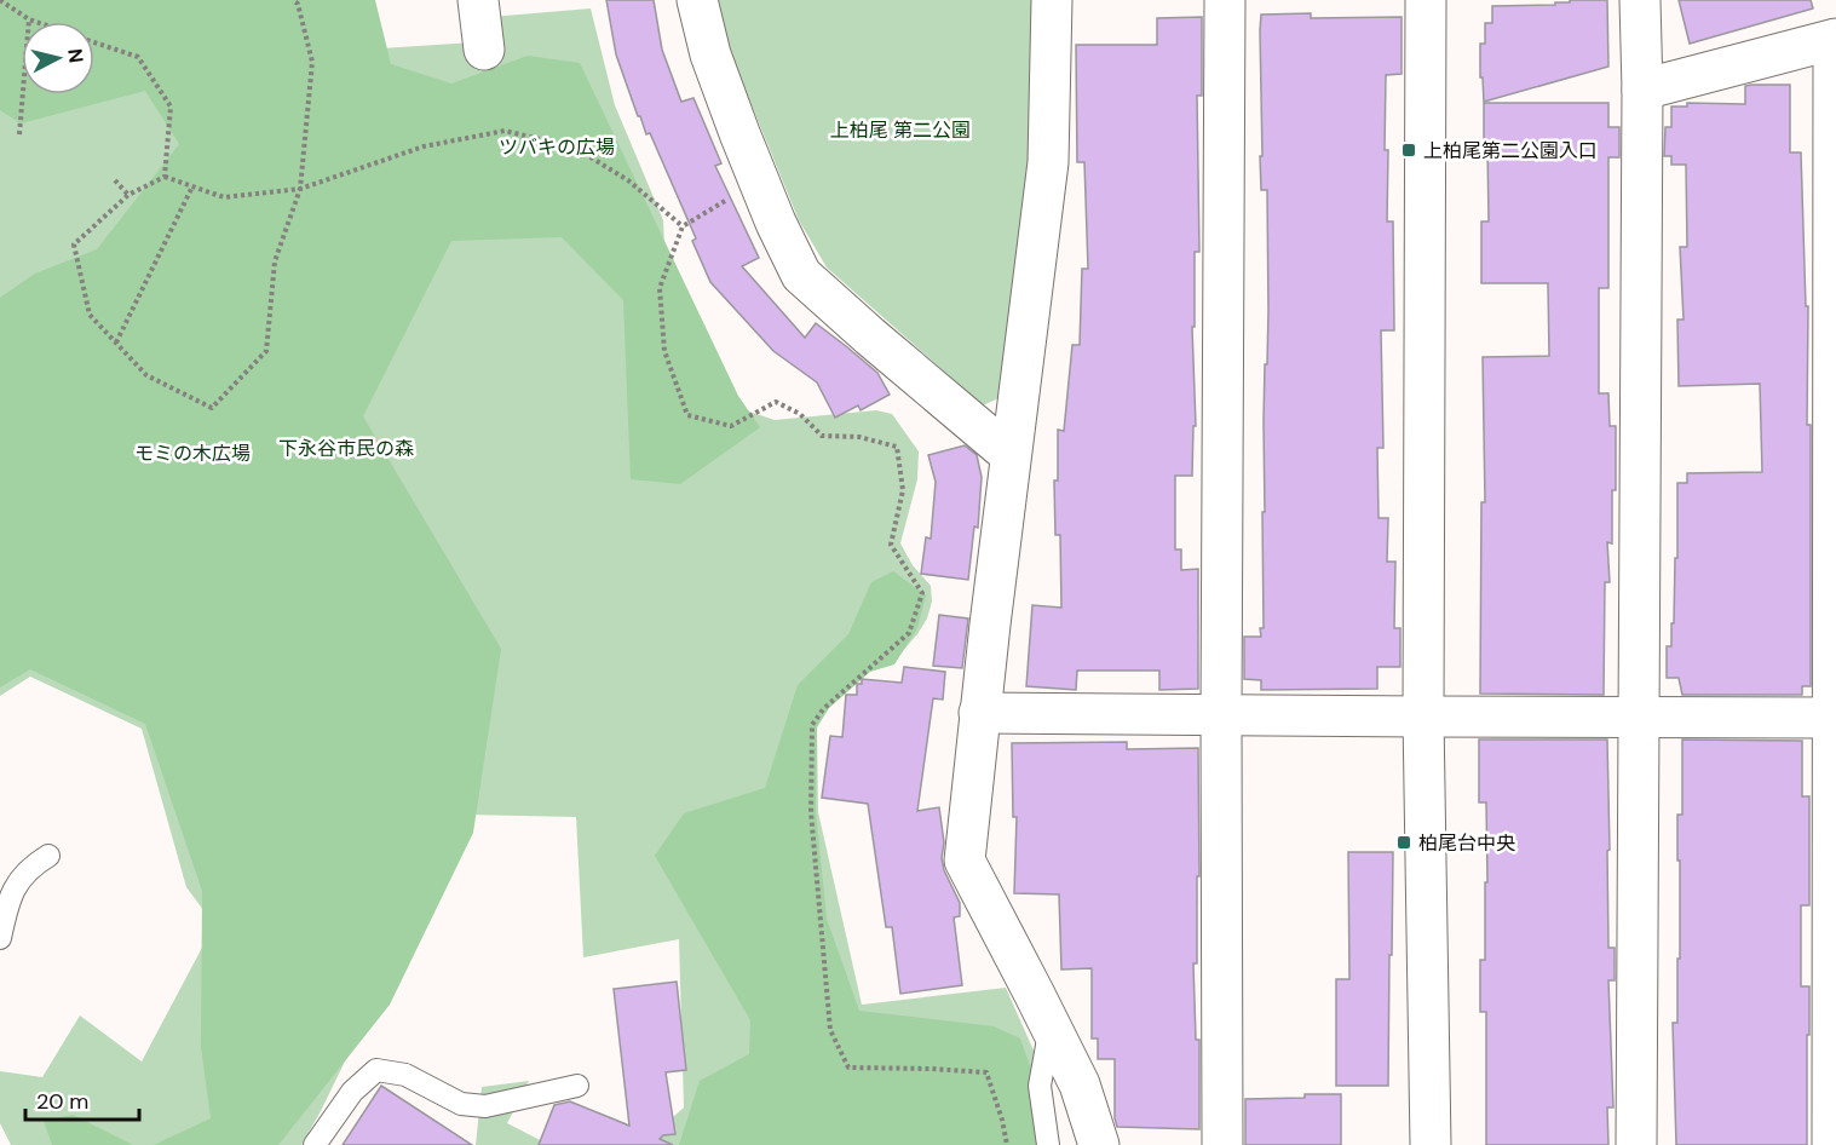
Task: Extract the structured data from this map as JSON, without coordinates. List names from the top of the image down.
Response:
{
  "parks": [
    "上柏尾 第二公園",
    "ツバキの広場",
    "下永谷市民の森",
    "モミの木広場"
  ],
  "places": {
    "transit": ["上柏尾第二公園入口", "柏尾台中央"]
  },
  "scale_bar": "20 m",
  "north": "right"
}
